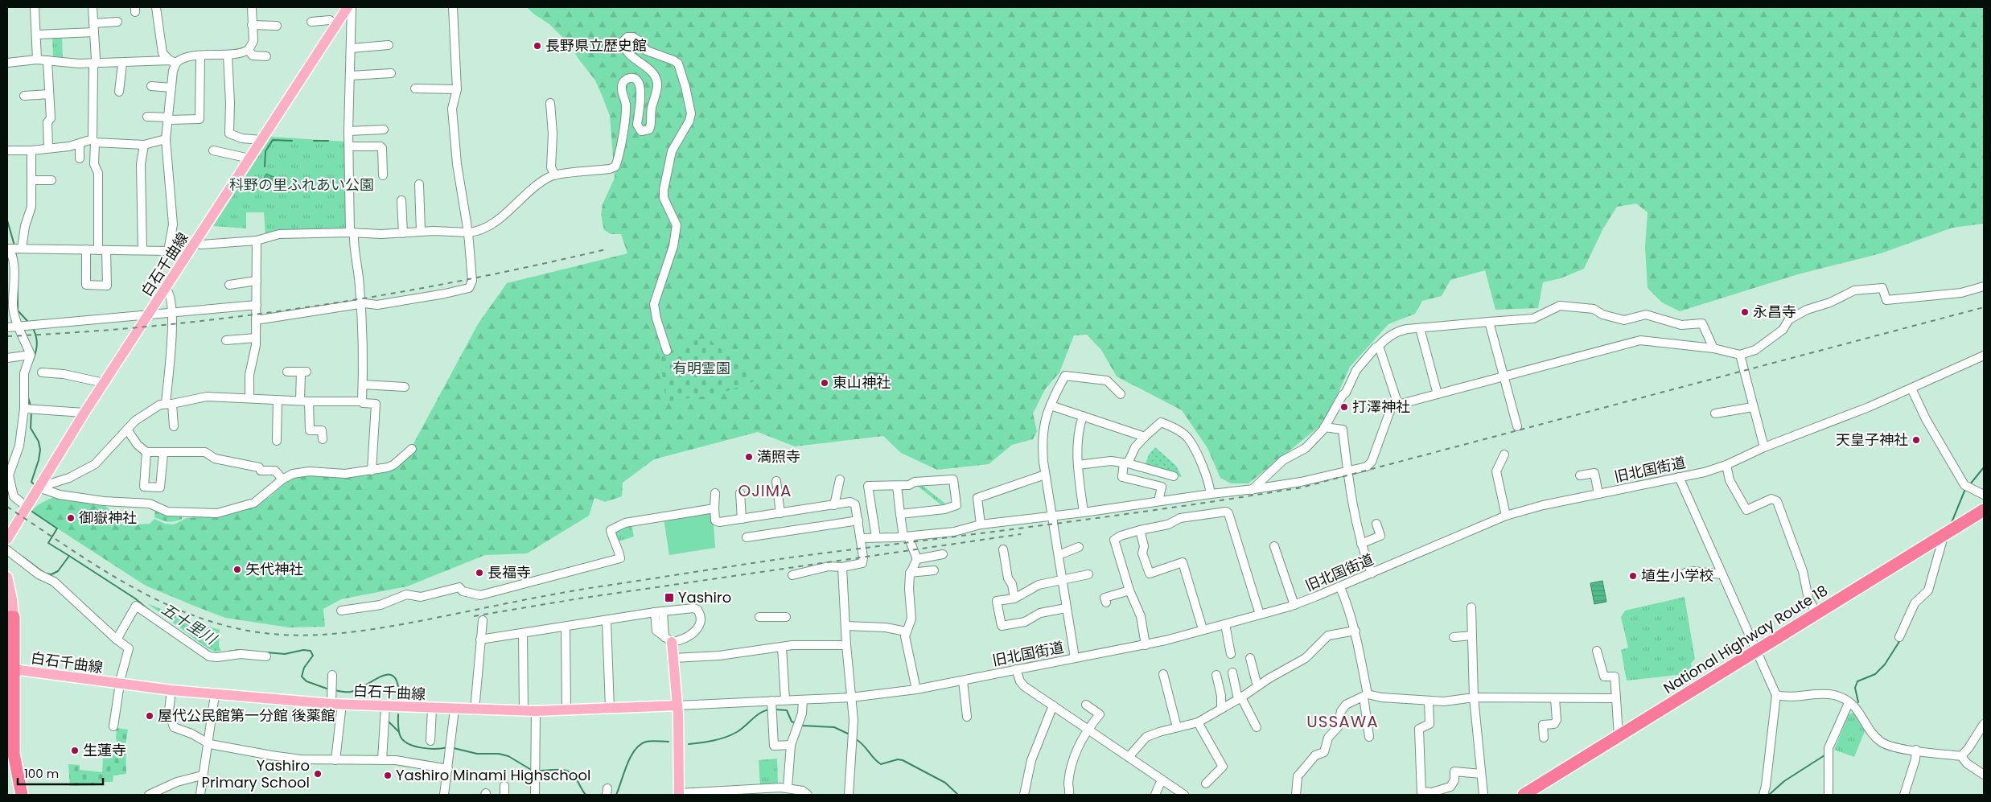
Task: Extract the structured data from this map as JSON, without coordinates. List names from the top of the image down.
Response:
{
  "streets": {
    "highway": ["National Highway Route 18"],
    "main road": ["白石千曲線"],
    "street": ["旧北国街道"]
  },
  "crossings": [
    ["白石千曲線", "旧北国街道"]
  ],
  "districts": ["OJIMA", "USSAWA"],
  "water": ["五十里川"],
  "parks": ["科野の里ふれあい公園", "有明霊園"],
  "places": {
    "other": [
      "長野県立歴史館",
      "永昌寺",
      "東山神社",
      "打澤神社",
      "天皇子神社",
      "満照寺",
      "御嶽神社",
      "矢代神社",
      "長福寺",
      "埴生小学校",
      "屋代公民館第一分館 後薬館",
      "生蓮寺",
      "Yashiro Primary School",
      "Yashiro Minami Highschool"
    ],
    "transit": ["Yashiro"]
  },
  "scale_bar": "100 m"
}
